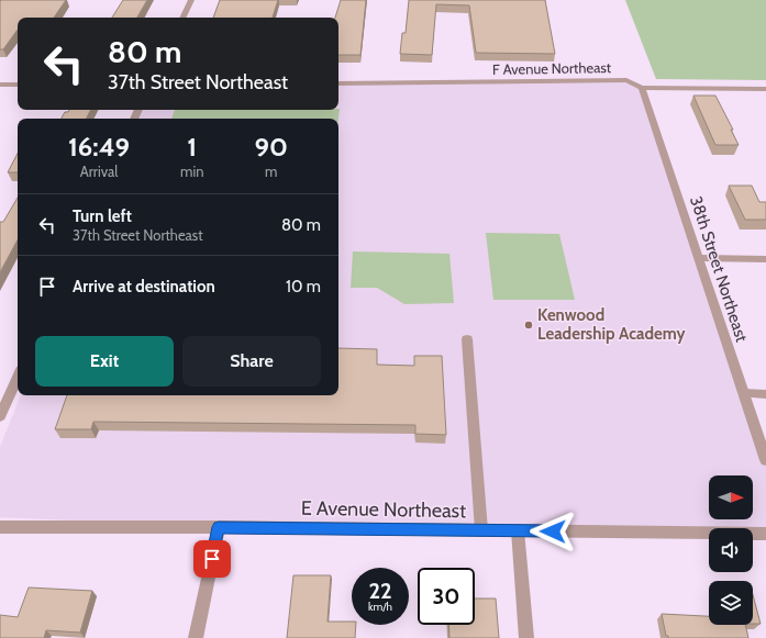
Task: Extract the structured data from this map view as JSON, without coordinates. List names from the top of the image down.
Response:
{
  "streets": {
    "street": ["F Avenue Northeast", "38th Street Northeast", "E Avenue Northeast"]
  },
  "crossings": [
    ["F Avenue Northeast", "38th Street Northeast"]
  ],
  "places": ["Kenwood Leadership Academy"],
  "north": "right",
  "page": {
    "turn": ["80 m", "37th Street Northeast"],
    "eta": [
      "16:49",
      "Arrival",
      "1",
      "min",
      "90",
      "m"
    ],
    "list": [
      {
        "name": "Turn left",
        "note": "37th Street Northeast",
        "value": "80 m"
      },
      {
        "name": "Arrive at destination",
        "value": "10 m"
      }
    ],
    "buttons": ["Exit", "Share"],
    "speed": "22 km/h",
    "limit": "30"
  }
}
